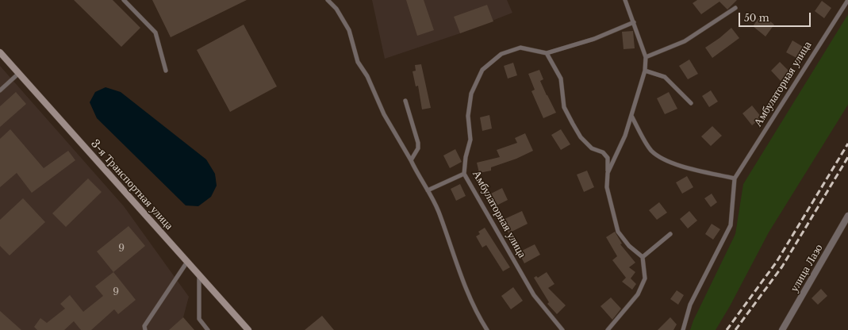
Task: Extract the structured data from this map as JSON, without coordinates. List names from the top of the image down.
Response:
{
  "streets": {
    "street": ["3-я Транспортная улица", "улица Лазо"],
    "lane": ["Амбулаторная улица"]
  },
  "house_numbers": ["9", "9"],
  "scale_bar": "50 m"
}
